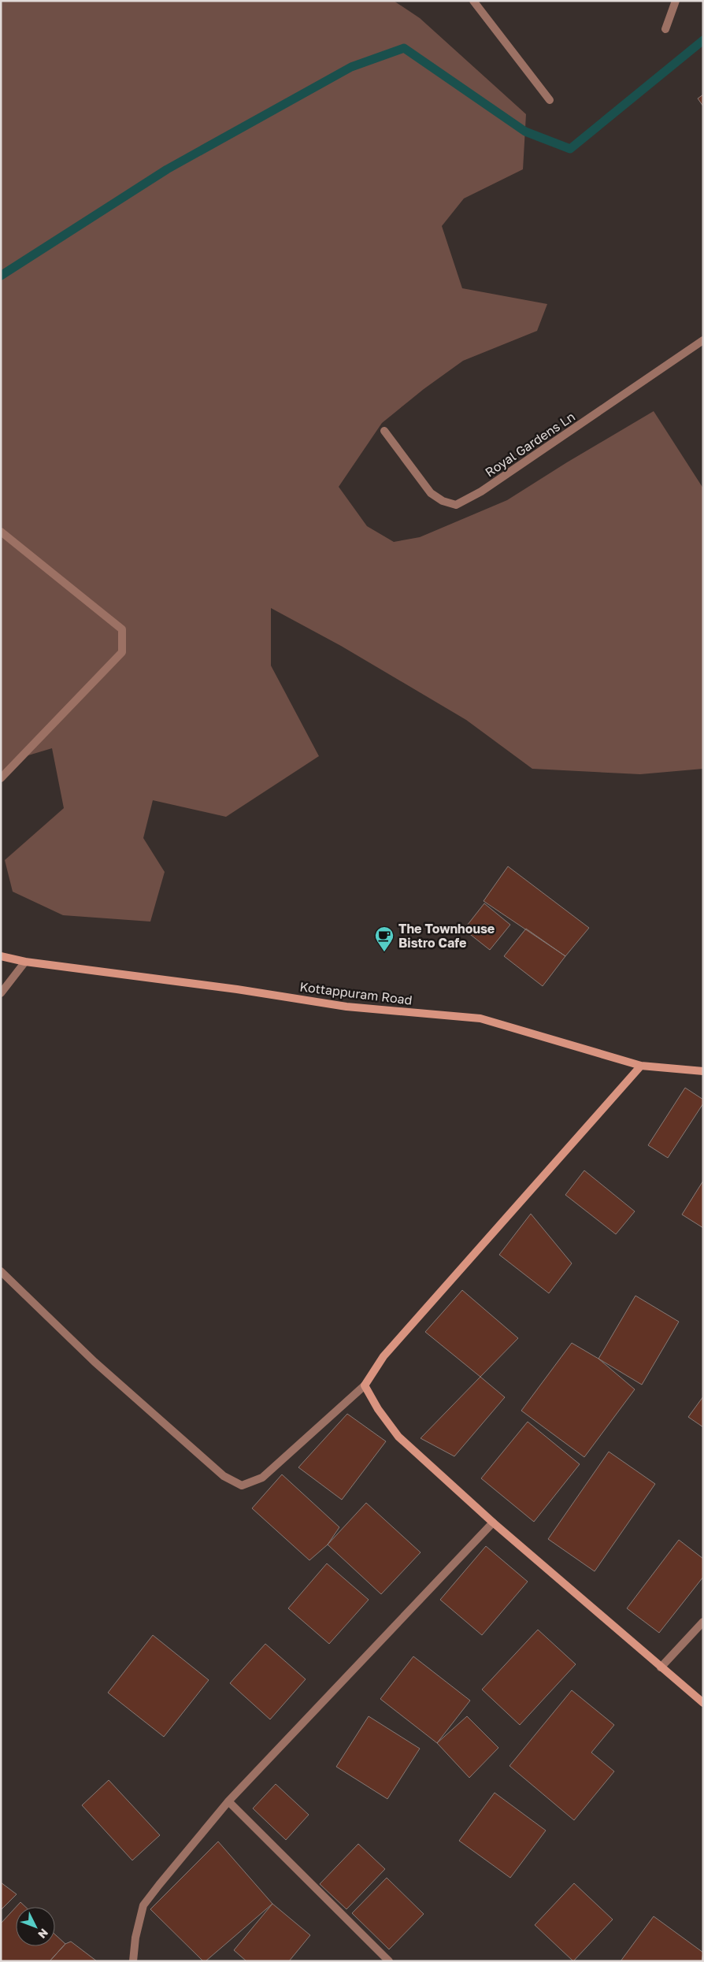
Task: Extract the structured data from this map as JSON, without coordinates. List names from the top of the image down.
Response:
{
  "streets": {
    "street": ["Royal Gardens Ln", "Kottappuram Road"]
  },
  "places": {
    "cafe": ["The Townhouse Bistro Cafe"]
  },
  "north": "bottom right"
}
